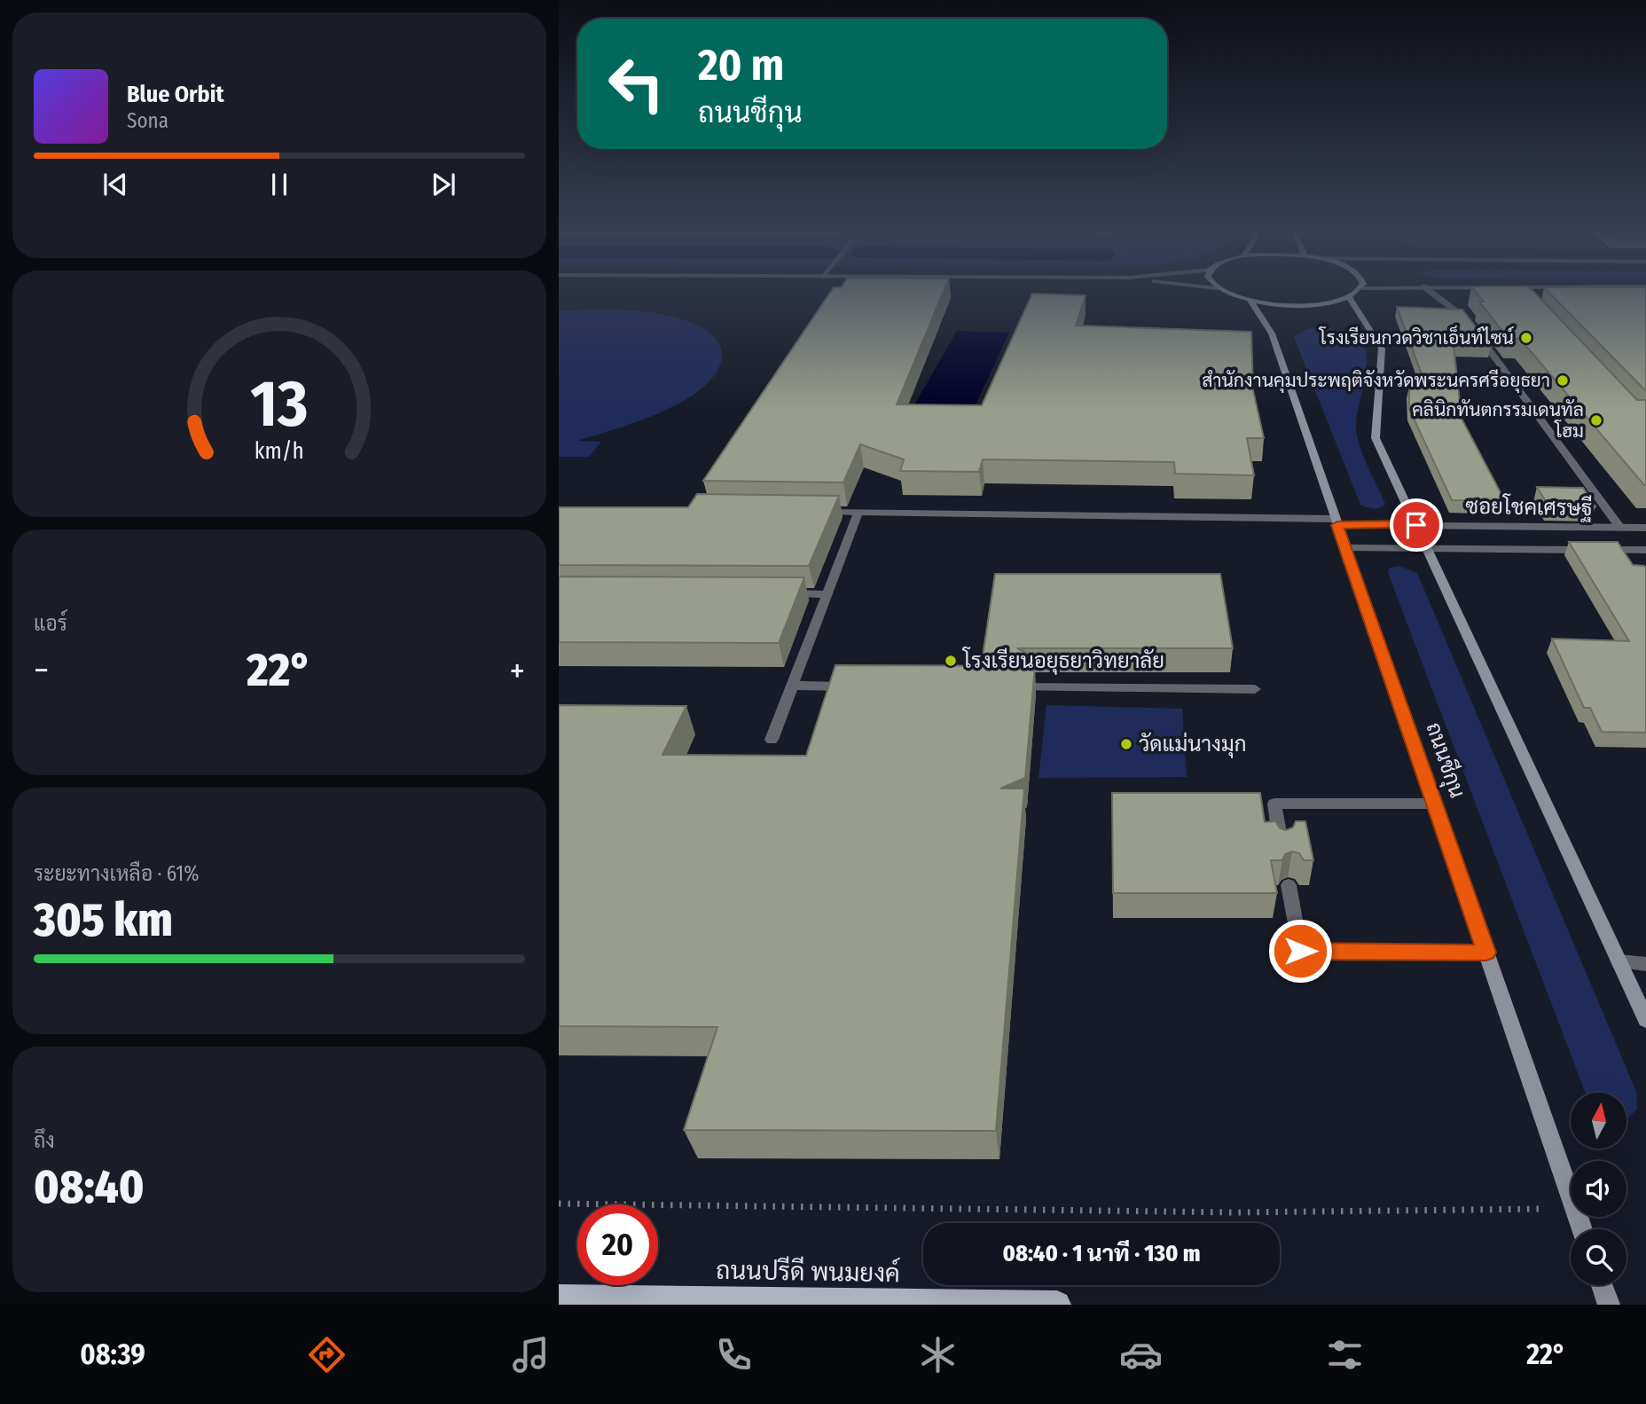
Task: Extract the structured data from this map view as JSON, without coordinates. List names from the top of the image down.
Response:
{
  "streets": {
    "main road": ["ถนนชีกุน", "ถนนปรีดี พนมยงค์"],
    "street": ["ซอยโชคเศรษฐี"]
  },
  "crossings": [
    ["ซอยโชคเศรษฐี", "ถนนชีกุน"]
  ],
  "places": [
    "โรงเรียนกวดวิชาเอ็นท์ไซน์",
    "สำนักงานคุมประพฤติจังหวัดพระนครศรีอยุธยา",
    "คลินิกทันตกรรมเดนทัล โฮม",
    "โรงเรียนอยุธยาวิทยาลัย",
    "วัดแม่นางมุก"
  ],
  "north": "top",
  "page": {
    "turn": ["20 m", "ถนนชีกุน"],
    "song": ["Blue Orbit", "Sona"],
    "tile": [
      "แอร์",
      ["ระยะทางเหลือ · 61%", "305 km"],
      ["ถึง", "08:40"]
    ],
    "heat": ["−", "22°", "+"],
    "limit": "20",
    "trip": "08:40 · 1 นาที · 130 m",
    "tabs": ["08:39", "22°"],
    "gauge": ["13", "km/h"]
  }
}
